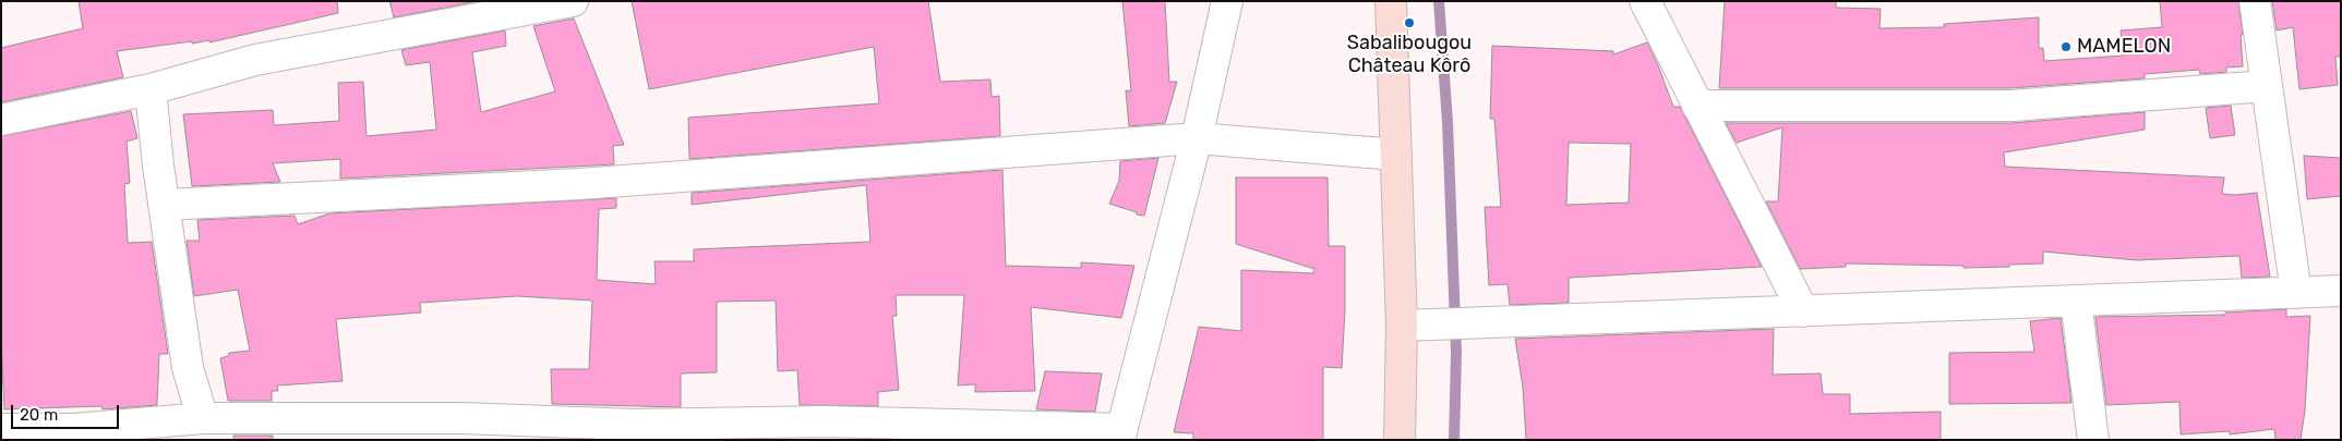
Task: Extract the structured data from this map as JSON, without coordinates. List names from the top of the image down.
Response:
{
  "places": ["Sabalibougou Château Kôrô", "MAMELON"],
  "scale_bar": "20 m"
}
